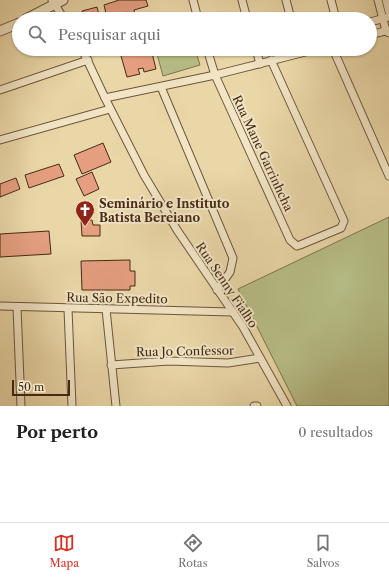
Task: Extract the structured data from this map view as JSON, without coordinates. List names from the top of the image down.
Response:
{
  "streets": {
    "street": [
      "Rua Mane Garrinhcha",
      "Rua Senny Fialho",
      "Rua São Expedito",
      "Rua Jo Confessor"
    ]
  },
  "crossings": [
    ["Rua Senny Fialho", "Rua São Expedito"],
    ["Rua Senny Fialho", "Rua Jo Confessor"]
  ],
  "places": {
    "church": ["Seminário e Instituto Batista Bereiano"]
  },
  "scale_bar": "50 m",
  "page": {
    "search": "Pesquisar aqui",
    "scale": "50 m",
    "heading": ["Por perto", "0 resultados"],
    "nav": ["Mapa", "Rotas", "Salvos"]
  }
}
